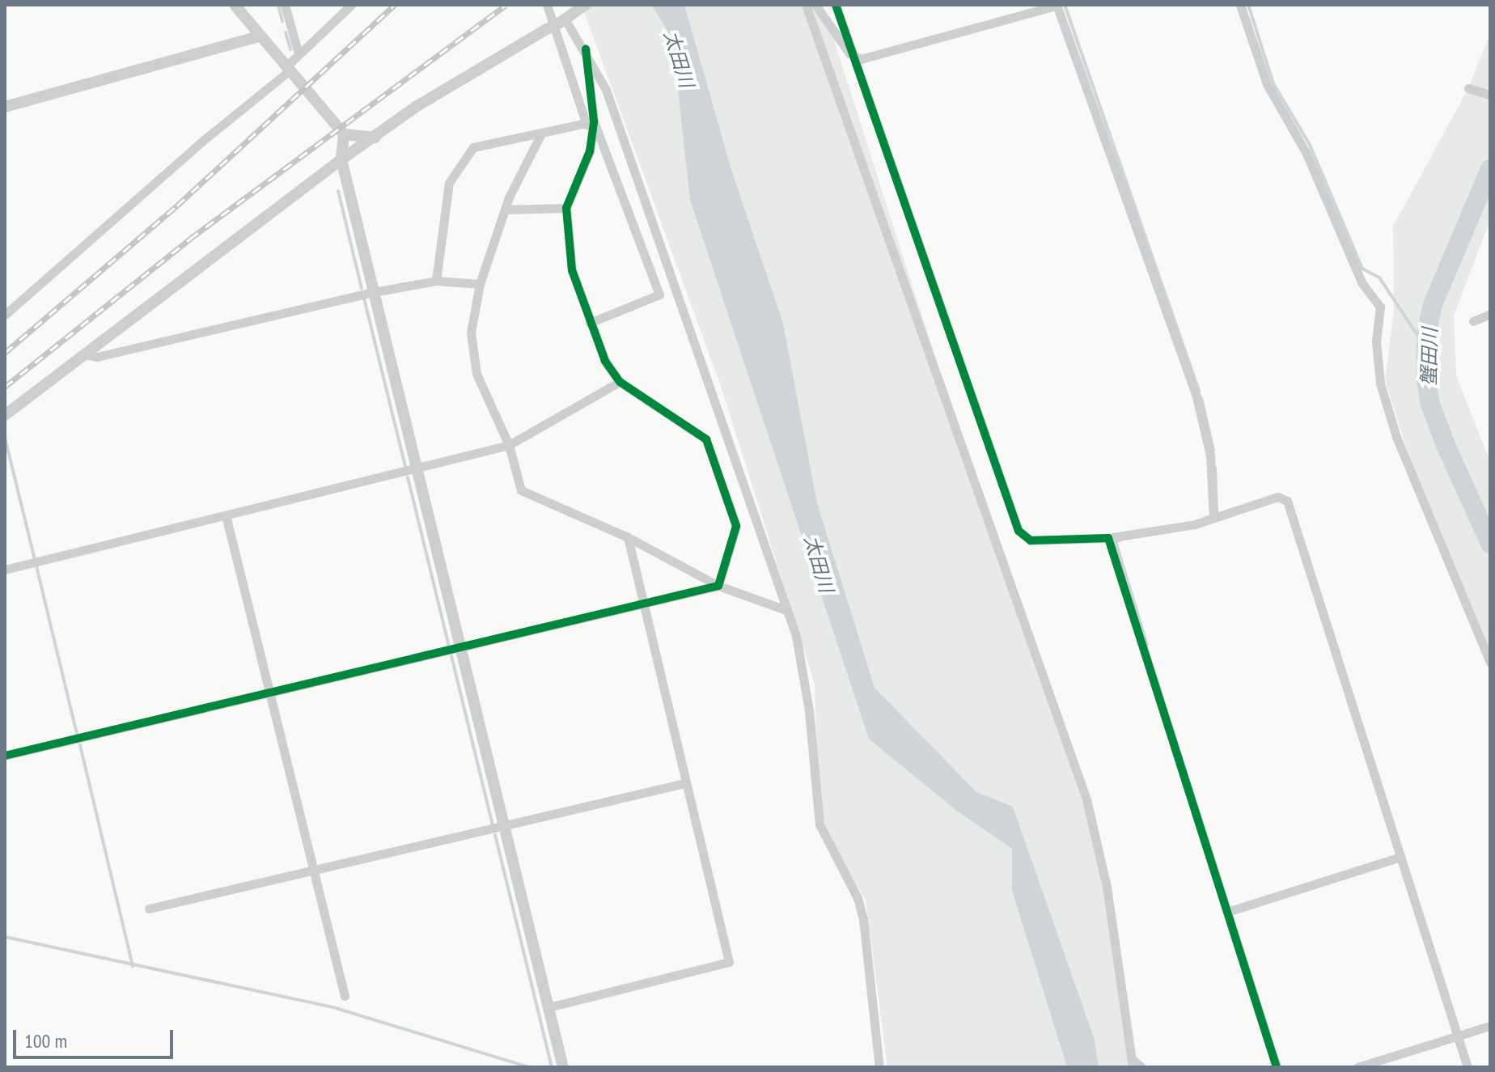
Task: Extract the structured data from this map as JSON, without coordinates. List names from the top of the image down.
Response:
{
  "water": ["太田川", "蟹田川"],
  "scale_bar": "100 m"
}
